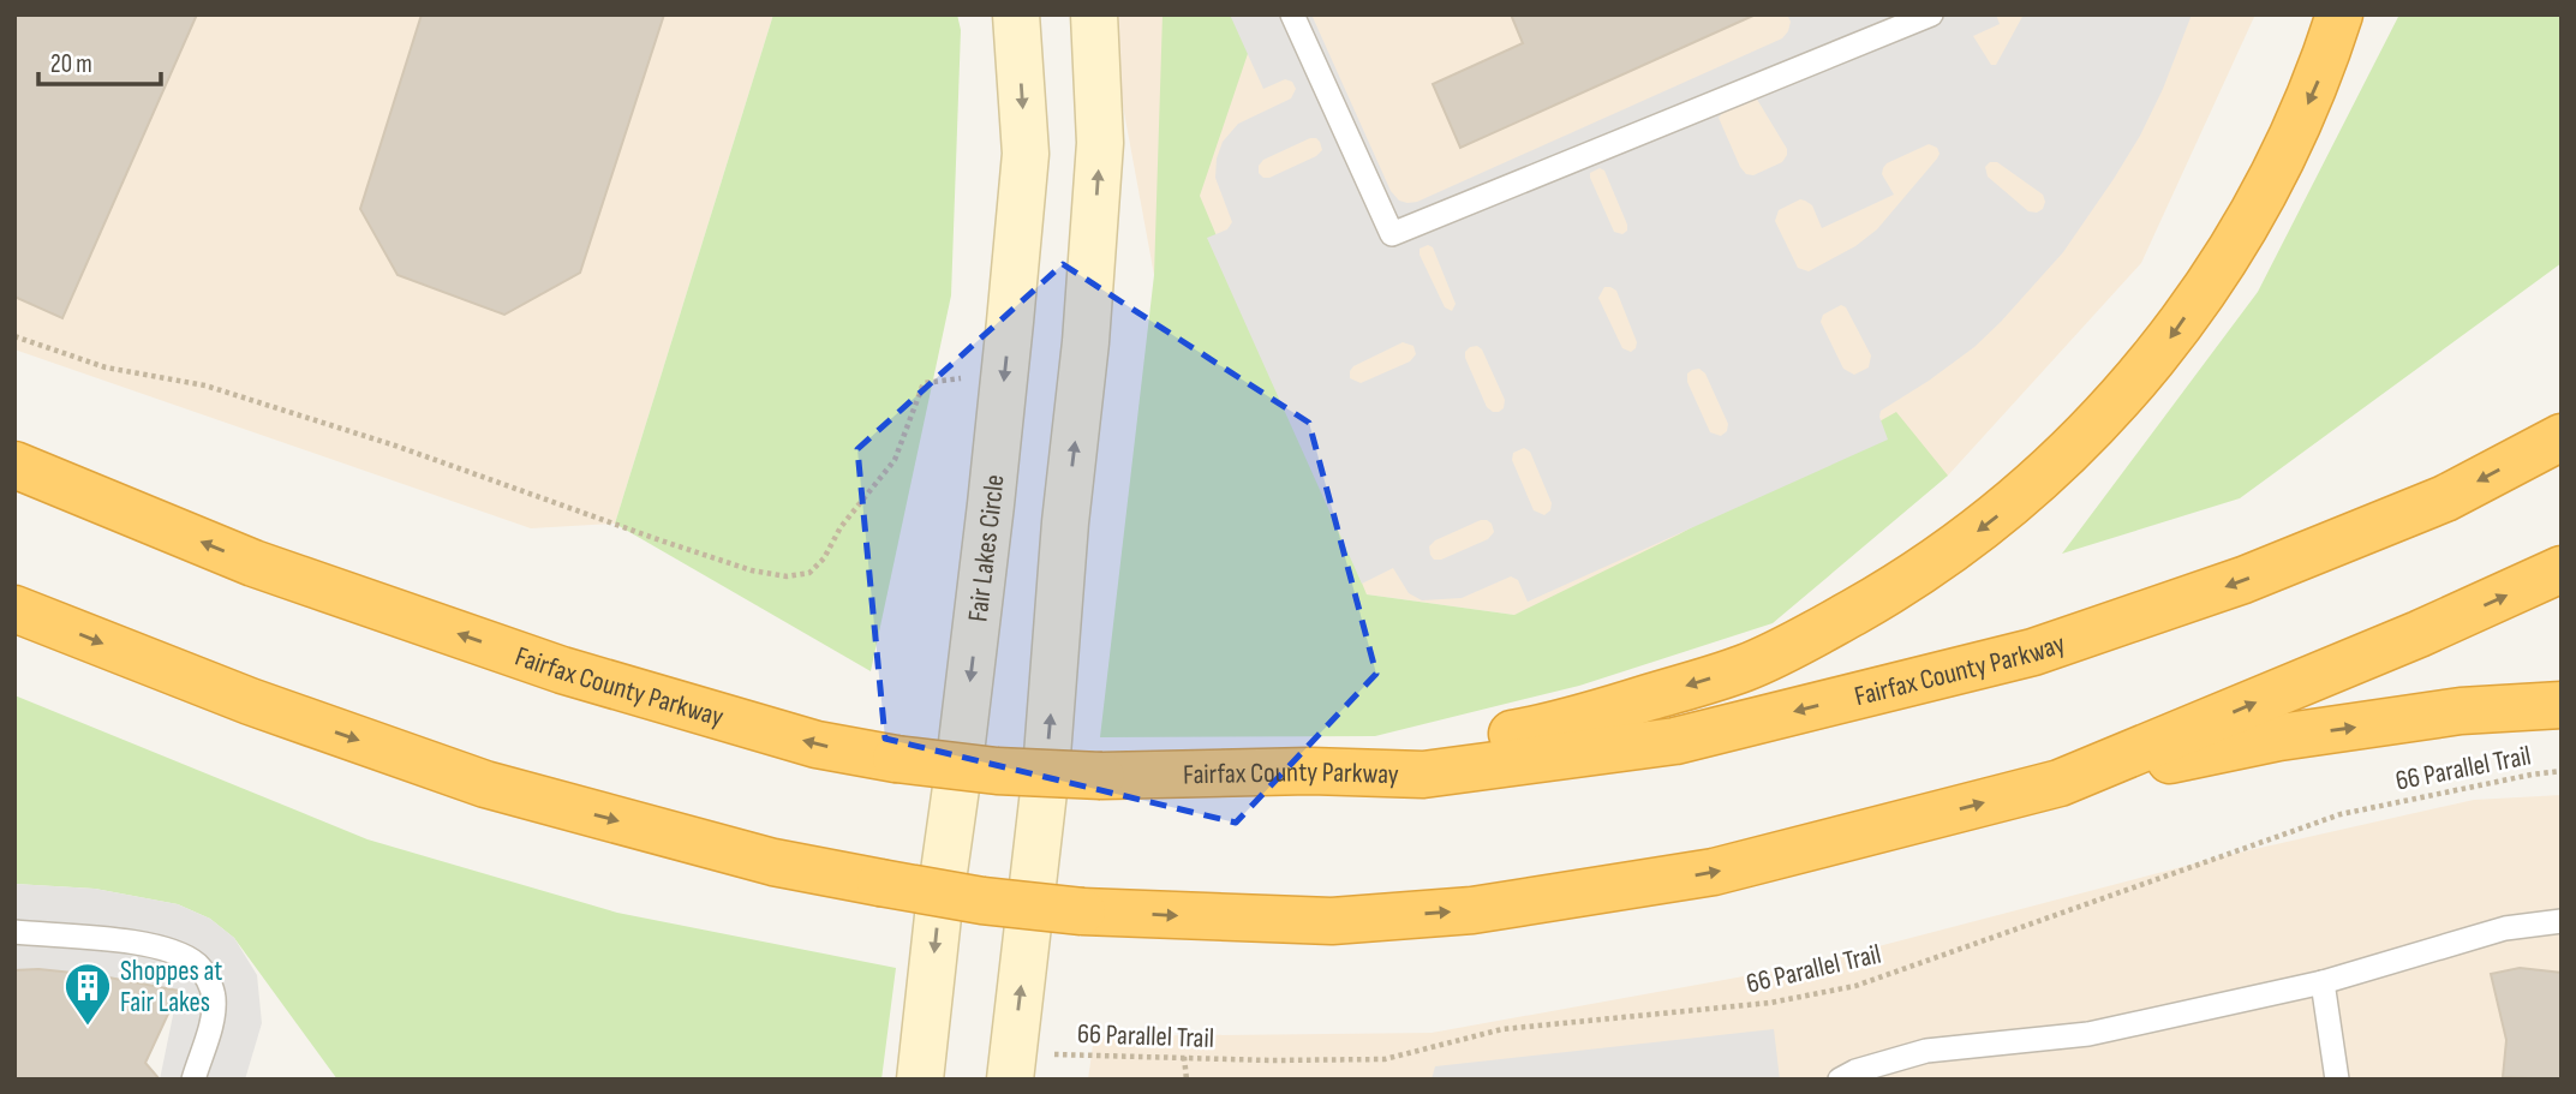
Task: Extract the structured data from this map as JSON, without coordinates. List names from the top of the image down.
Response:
{
  "streets": {
    "highway": ["Fairfax County Parkway"],
    "street": ["Fair Lakes Circle"],
    "path": ["66 Parallel Trail"]
  },
  "places": {
    "building": ["Shoppes at Fair Lakes"]
  },
  "scale_bar": "20 m"
}
